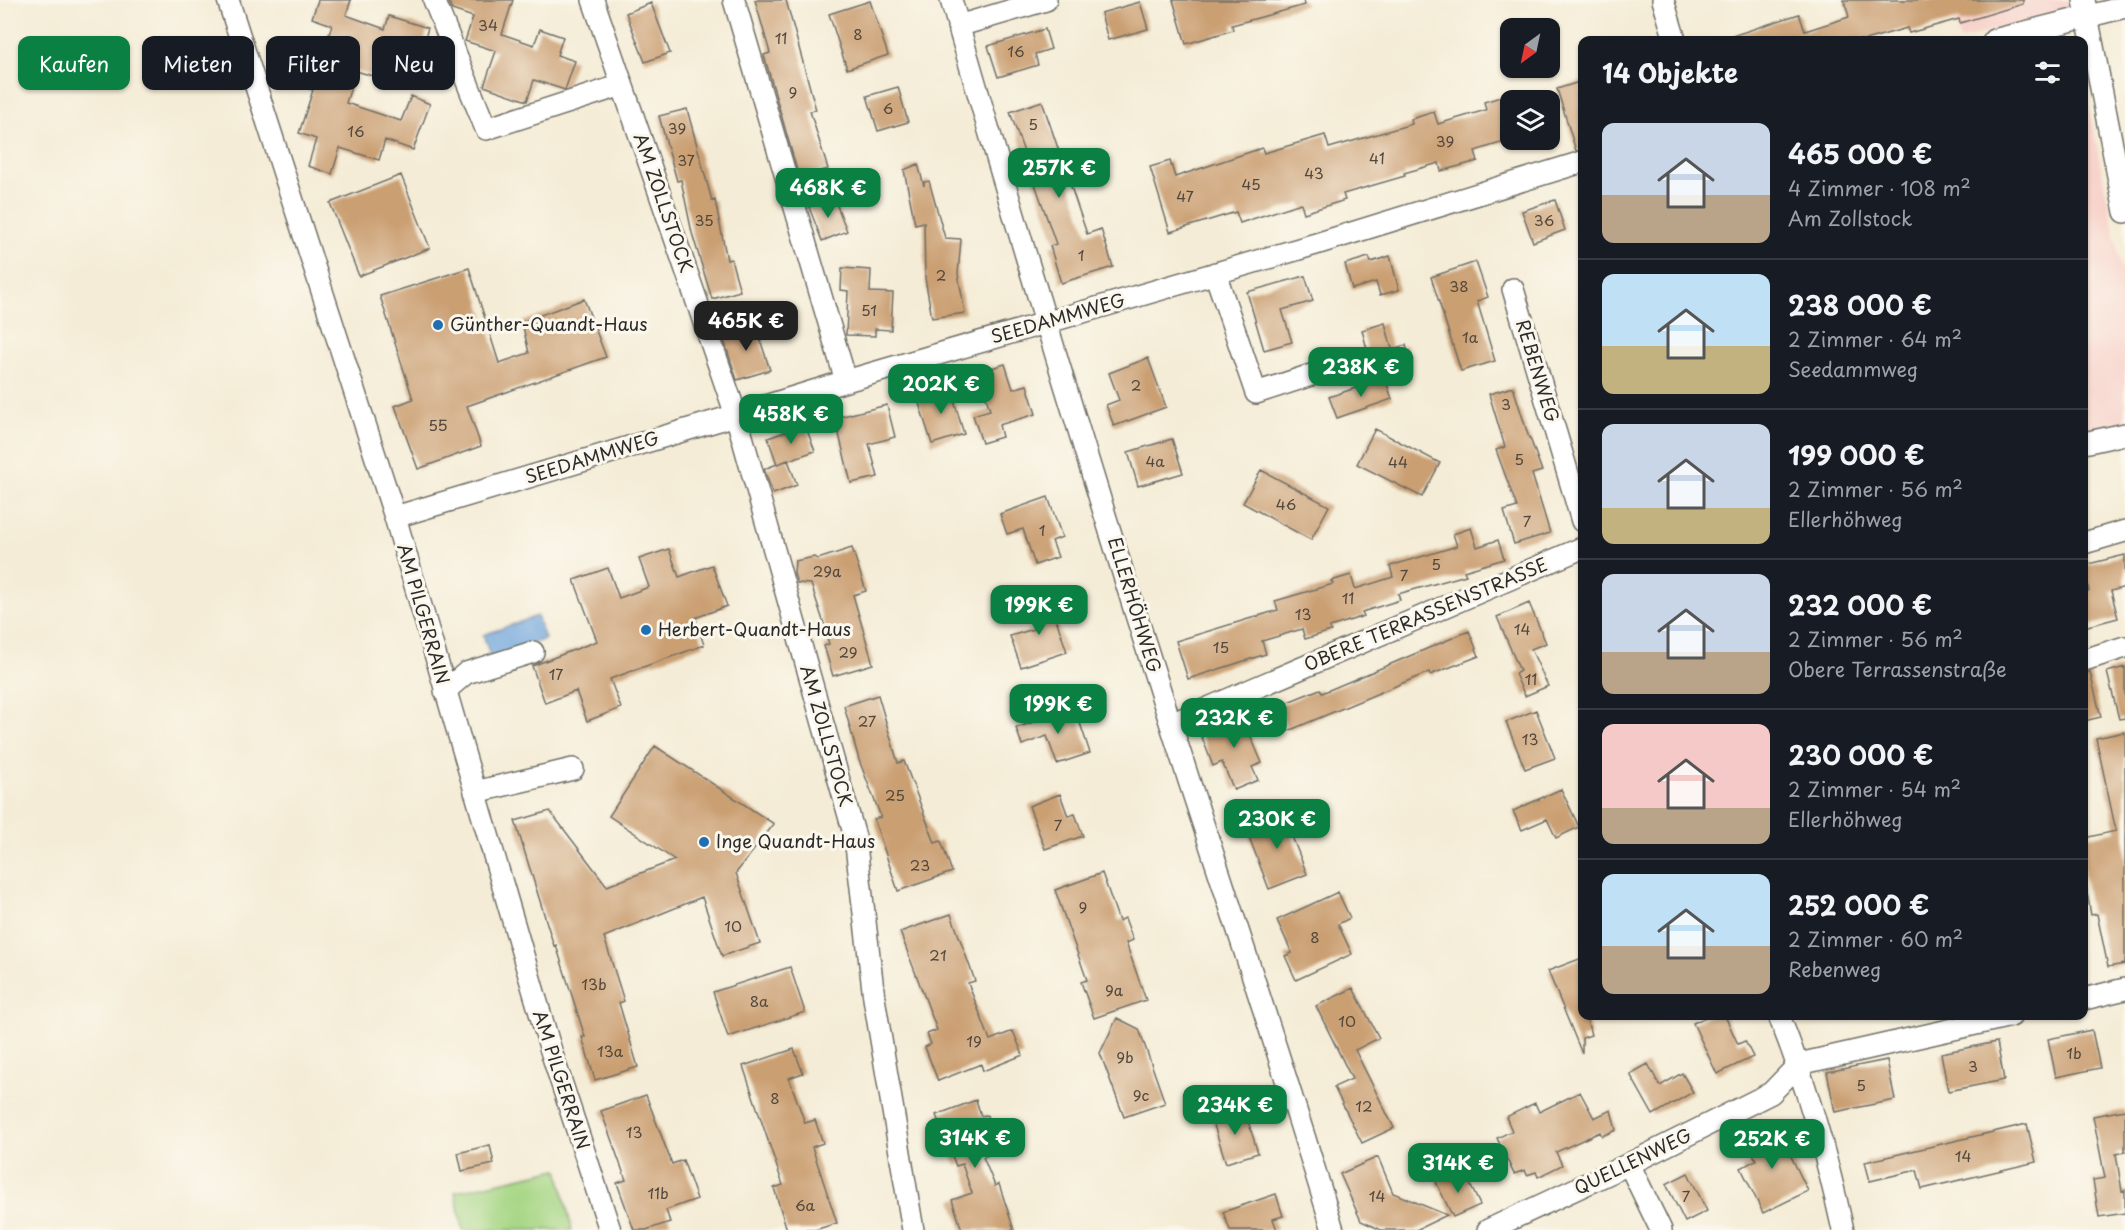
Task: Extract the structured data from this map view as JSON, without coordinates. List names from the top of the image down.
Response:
{
  "streets": {
    "street": [
      "AM ZOLLSTOCK",
      "SEEDAMMWEG",
      "REBENWEG",
      "ELLERHÖHWEG",
      "AM PILGERRAIN",
      "OBERE TERRASSENSTRASSE",
      "QUELLENWEG"
    ]
  },
  "crossings": [
    ["AM ZOLLSTOCK", "SEEDAMMWEG"],
    ["SEEDAMMWEG", "ELLERHÖHWEG"],
    ["SEEDAMMWEG", "AM PILGERRAIN"],
    ["ELLERHÖHWEG", "OBERE TERRASSENSTRASSE"]
  ],
  "places": ["Günther-Quandt-Haus", "Herbert-Quandt-Haus", "Inge Quandt-Haus"],
  "house_numbers": [
    "34",
    "8",
    "11",
    "16",
    "9",
    "6",
    "5",
    "39",
    "16",
    "39",
    "41",
    "37",
    "43",
    "45",
    "47",
    "35",
    "36",
    "1",
    "2",
    "38",
    "51",
    "1a",
    "2",
    "3",
    "55",
    "5",
    "4a",
    "44",
    "46",
    "7",
    "1",
    "5",
    "29a",
    "7",
    "11",
    "13",
    "14",
    "15",
    "29",
    "17",
    "11",
    "27",
    "13",
    "25",
    "7",
    "23",
    "9",
    "10",
    "8",
    "21",
    "13b",
    "9a",
    "8a",
    "10",
    "19",
    "13a",
    "1b",
    "9b",
    "3",
    "5",
    "9c",
    "8",
    "12",
    "13",
    "14",
    "11b",
    "14",
    "7",
    "6a"
  ],
  "north": "bottom left",
  "page": {
    "chip": [
      "Kaufen",
      "Mieten",
      "Filter",
      "Neu"
    ],
    "heading": "14 Objekte",
    "list": [
      {
        "name": "465 000 €",
        "note": "4 Zimmer · 108 m² · Am Zollstock"
      },
      {
        "name": "238 000 €",
        "note": "2 Zimmer · 64 m² · Seedammweg"
      },
      {
        "name": "199 000 €",
        "note": "2 Zimmer · 56 m² · Ellerhöhweg"
      },
      {
        "name": "232 000 €",
        "note": "2 Zimmer · 56 m² · Obere Terrassenstraße"
      },
      {
        "name": "230 000 €",
        "note": "2 Zimmer · 54 m² · Ellerhöhweg"
      },
      {
        "name": "252 000 €",
        "note": "2 Zimmer · 60 m² · Rebenweg"
      }
    ],
    "price": [
      "257K €",
      "468K €",
      "465K €",
      "238K €",
      "202K €",
      "458K €",
      "199K €",
      "199K €",
      "232K €",
      "230K €",
      "234K €",
      "314K €",
      "252K €",
      "314K €"
    ]
  }
}
